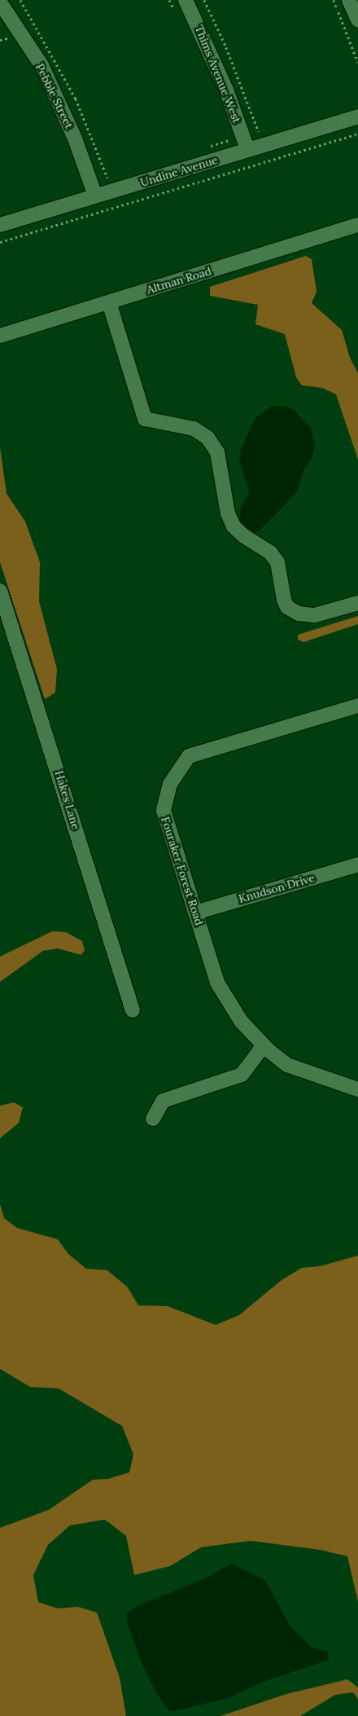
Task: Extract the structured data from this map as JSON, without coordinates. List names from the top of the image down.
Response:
{
  "streets": {
    "street": [
      "Thims Avenue West",
      "Pebble Street",
      "Undine Avenue",
      "Altman Road",
      "Hakes Lane",
      "Fouraker Forest Road",
      "Knudson Drive"
    ]
  },
  "crossings": [
    ["Thims Avenue West", "Undine Avenue"],
    ["Pebble Street", "Undine Avenue"],
    ["Fouraker Forest Road", "Knudson Drive"]
  ]
}
